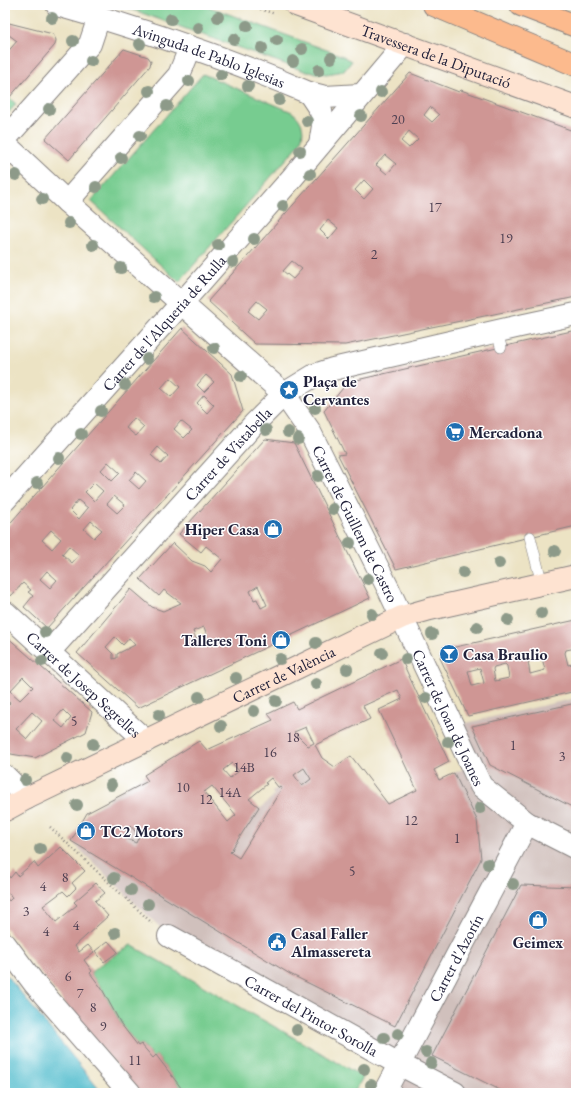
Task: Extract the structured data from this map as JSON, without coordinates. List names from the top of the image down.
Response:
{
  "streets": {
    "street": [
      "Avinguda de Pablo Iglesias",
      "Travessera de la Diputació",
      "Carrer de l'Alqueria de Rulla",
      "Carrer de Vistabella",
      "Carrer de Guillem de Castro",
      "Carrer de València",
      "Carrer de Josep Segrelles",
      "Carrer de Joan de Joanes",
      "Carrer d'Azorín",
      "Carrer del Pintor Sorolla"
    ]
  },
  "crossings": [
    ["Avinguda de Pablo Iglesias", "Carrer de l'Alqueria de Rulla"],
    ["Travessera de la Diputació", "Carrer de l'Alqueria de Rulla"],
    ["Carrer de l'Alqueria de Rulla", "Carrer de Guillem de Castro"],
    ["Carrer de Vistabella", "Carrer de Guillem de Castro"],
    ["Carrer de Vistabella", "Carrer de Josep Segrelles"],
    ["Carrer de Guillem de Castro", "Carrer de València"],
    ["Carrer de Guillem de Castro", "Carrer de Joan de Joanes"],
    ["Carrer de València", "Carrer de Josep Segrelles"],
    ["Carrer de València", "Carrer de Joan de Joanes"],
    ["Carrer de Joan de Joanes", "Carrer d'Azorín"],
    ["Carrer d'Azorín", "Carrer del Pintor Sorolla"]
  ],
  "places": {
    "place": ["Plaça de Cervantes"],
    "supermarket": ["Mercadona"],
    "shop": [
      "Hiper Casa",
      "Talleres Toni",
      "TC2 Motors",
      "Geimex"
    ],
    "bar": ["Casa Braulio"],
    "public building": ["Casal Faller Almassereta"]
  },
  "house_numbers": [
    "20",
    "17",
    "19",
    "2",
    "5",
    "18",
    "1",
    "16",
    "3",
    "14B",
    "10",
    "14A",
    "12",
    "12",
    "1",
    "5",
    "8",
    "4",
    "3",
    "4",
    "4",
    "6",
    "7",
    "8",
    "9",
    "11"
  ]
}
